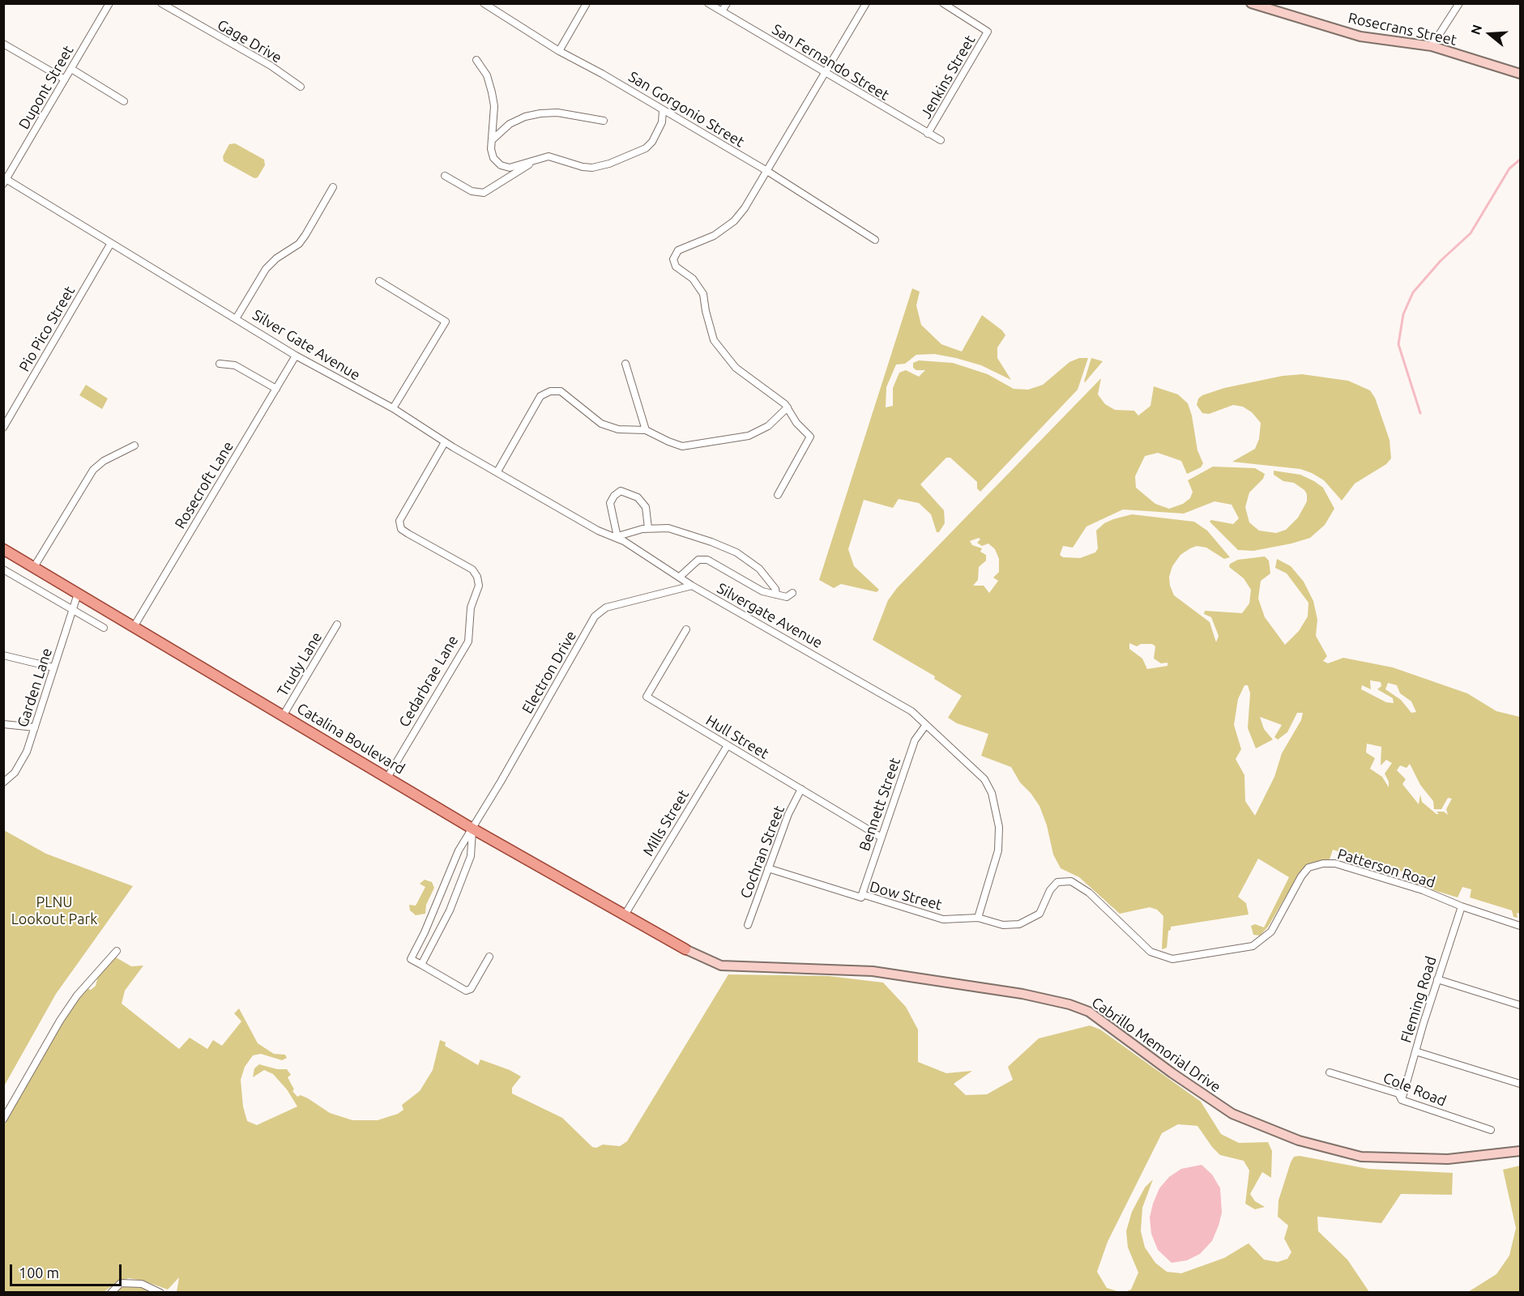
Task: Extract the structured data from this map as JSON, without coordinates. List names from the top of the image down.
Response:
{
  "streets": {
    "main road": ["Rosecrans Street", "Catalina Boulevard", "Cabrillo Memorial Drive"],
    "street": [
      "Gage Drive",
      "San Fernando Street",
      "Jenkins Street",
      "Dupont Street",
      "San Gorgonio Street",
      "Pio Pico Street",
      "Silver Gate Avenue",
      "Rosecroft Lane",
      "Silvergate Avenue",
      "Trudy Lane",
      "Electron Drive",
      "Cedarbrae Lane",
      "Garden Lane",
      "Hull Street",
      "Bennett Street",
      "Mills Street",
      "Cochran Street",
      "Patterson Road",
      "Dow Street",
      "Fleming Road",
      "Cole Road"
    ]
  },
  "crossings": [
    ["San Fernando Street", "Jenkins Street"],
    ["Dupont Street", "Silver Gate Avenue"],
    ["Pio Pico Street", "Silver Gate Avenue"],
    ["Silver Gate Avenue", "Rosecroft Lane"],
    ["Silver Gate Avenue", "Silvergate Avenue"],
    ["Silver Gate Avenue", "Cedarbrae Lane"],
    ["Rosecroft Lane", "Catalina Boulevard"],
    ["Silvergate Avenue", "Electron Drive"],
    ["Silvergate Avenue", "Bennett Street"],
    ["Trudy Lane", "Catalina Boulevard"],
    ["Electron Drive", "Catalina Boulevard"],
    ["Cedarbrae Lane", "Catalina Boulevard"],
    ["Garden Lane", "Catalina Boulevard"],
    ["Hull Street", "Bennett Street"],
    ["Hull Street", "Mills Street"],
    ["Hull Street", "Cochran Street"],
    ["Catalina Boulevard", "Mills Street"],
    ["Catalina Boulevard", "Cabrillo Memorial Drive"],
    ["Bennett Street", "Dow Street"],
    ["Cochran Street", "Dow Street"],
    ["Patterson Road", "Dow Street"],
    ["Patterson Road", "Fleming Road"],
    ["Fleming Road", "Cole Road"]
  ],
  "parks": ["PLNU Lookout Park"],
  "scale_bar": "100 m",
  "north": "left"
}
